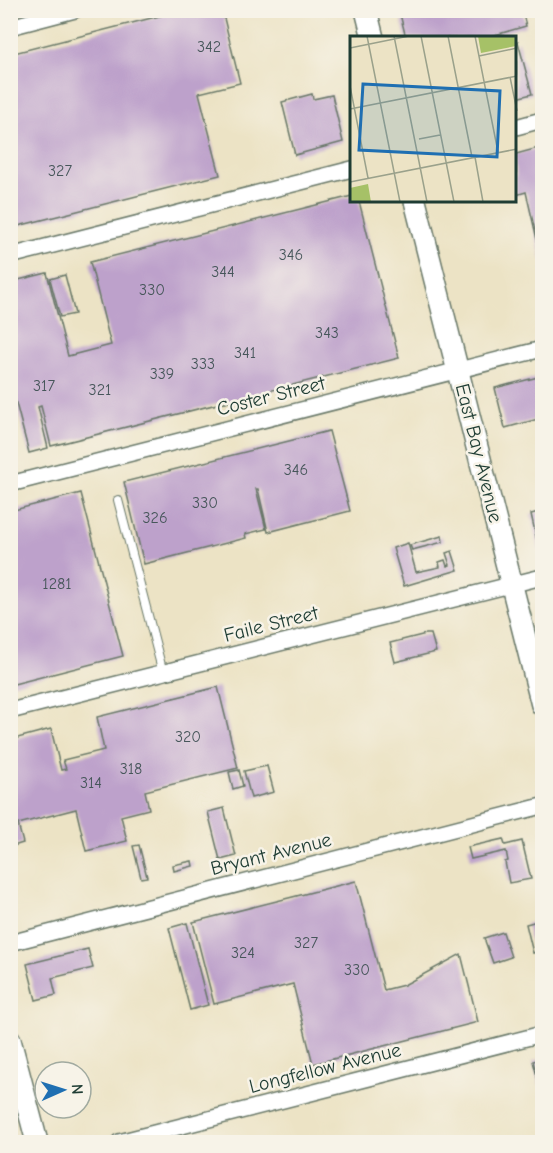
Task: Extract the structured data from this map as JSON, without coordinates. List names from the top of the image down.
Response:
{
  "streets": {
    "main road": ["East Bay Avenue"],
    "street": [
      "Coster Street",
      "Faile Street",
      "Bryant Avenue",
      "Longfellow Avenue"
    ]
  },
  "crossings": [
    ["Coster Street", "East Bay Avenue"],
    ["East Bay Avenue", "Faile Street"]
  ],
  "house_numbers": [
    "342",
    "327",
    "346",
    "344",
    "330",
    "343",
    "341",
    "333",
    "339",
    "317",
    "321",
    "346",
    "330",
    "326",
    "1281",
    "320",
    "318",
    "314",
    "327",
    "324",
    "330"
  ],
  "north": "right"
}
